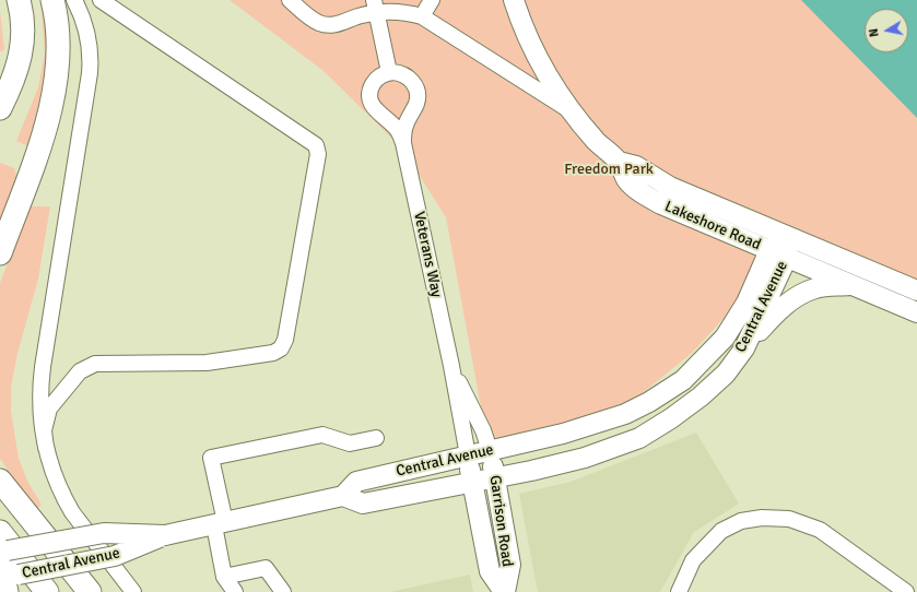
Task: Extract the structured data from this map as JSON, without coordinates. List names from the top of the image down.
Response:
{
  "streets": {
    "main road": ["Lakeshore Road", "Central Avenue", "Garrison Road"],
    "street": ["Veterans Way"]
  },
  "crossings": [
    ["Lakeshore Road", "Central Avenue"],
    ["Veterans Way", "Central Avenue"],
    ["Veterans Way", "Garrison Road"],
    ["Central Avenue", "Garrison Road"]
  ],
  "parks": ["Freedom Park"],
  "north": "left"
}
